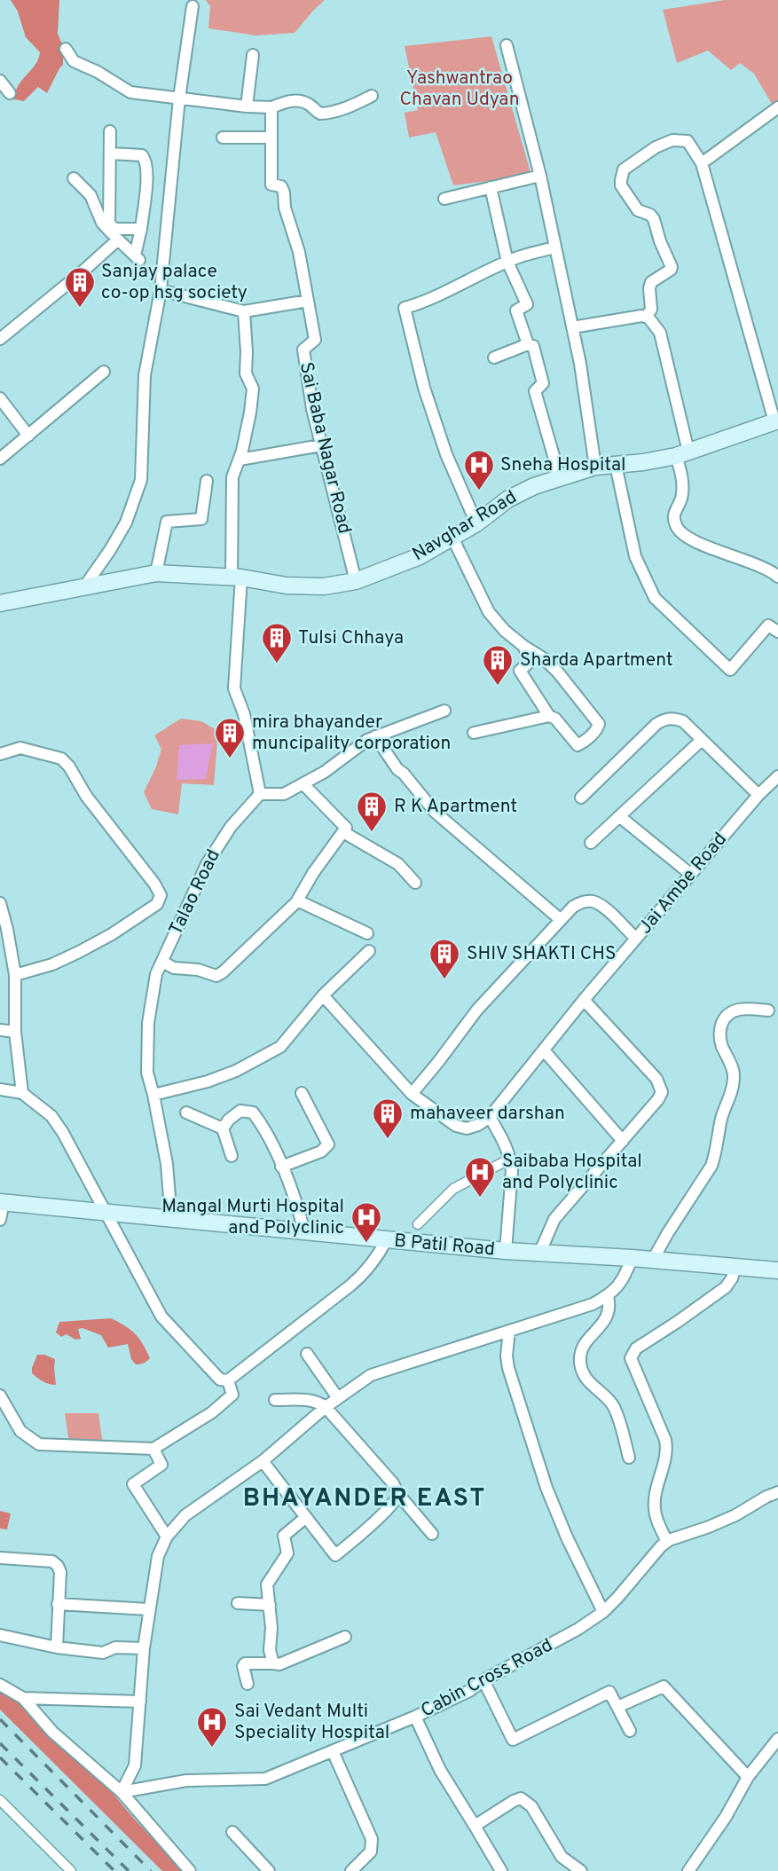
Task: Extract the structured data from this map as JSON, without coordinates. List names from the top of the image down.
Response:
{
  "streets": {
    "main road": ["Navghar Road", "B Patil Road"],
    "street": [
      "Sai Baba Nagar Road",
      "Jai Ambe Road",
      "Talao Road",
      "Cabin Cross Road"
    ]
  },
  "crossings": [
    ["Sai Baba Nagar Road", "Navghar Road"],
    ["Talao Road", "B Patil Road"]
  ],
  "districts": ["BHAYANDER EAST"],
  "parks": ["Yashwantrao Chavan Udyan"],
  "places": {
    "building": [
      "Sanjay palace co-op hsg society",
      "Tulsi Chhaya",
      "Sharda Apartment",
      "mira bhayander muncipality corporation",
      "R K Apartment",
      "SHIV SHAKTI CHS",
      "mahaveer darshan"
    ],
    "hospital": [
      "Sneha Hospital",
      "Saibaba Hospital and Polyclinic",
      "Mangal Murti Hospital and Polyclinic",
      "Sai Vedant Multi Speciality Hospital"
    ]
  }
}
